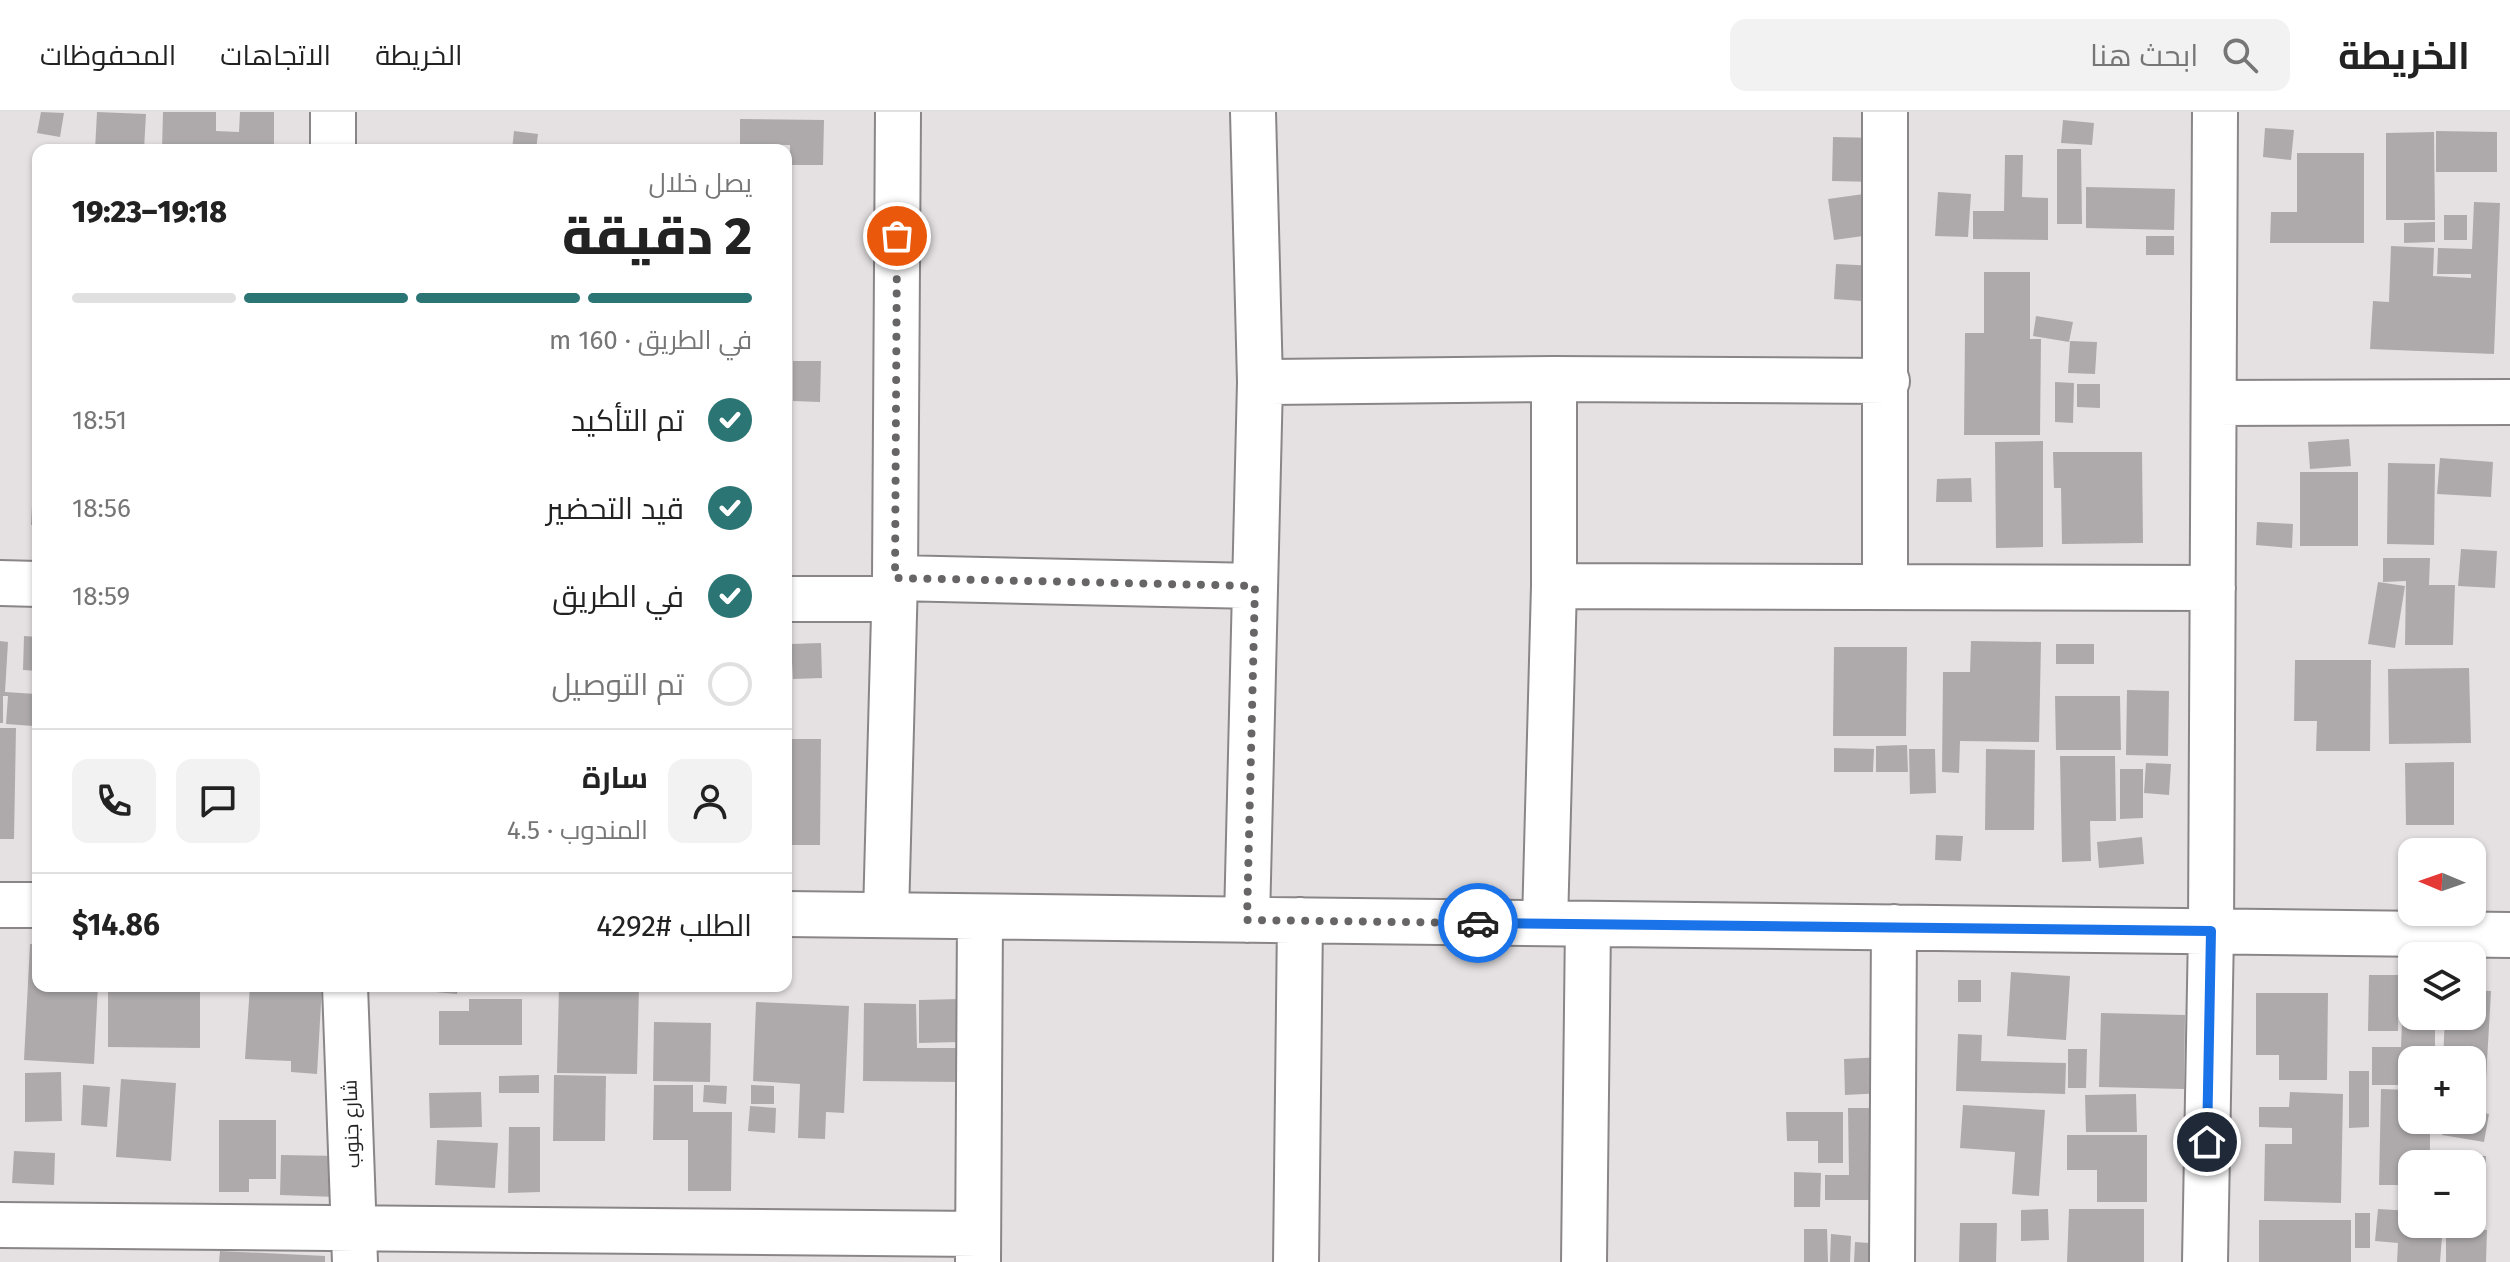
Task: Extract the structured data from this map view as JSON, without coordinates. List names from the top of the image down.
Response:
{
  "streets": {
    "street": ["شارع جنوب"]
  },
  "north": "left",
  "page": {
    "header": "الخريطة",
    "search": "ابحث هنا",
    "nav": ["الخريطة", "الاتجاهات", "المحفوظات"],
    "heading": ["2 دقيقة", "يصل خلال", "19:18–19:23"],
    "panel": [
      "سارة",
      "المندوب · 4.5",
      "الطلب #4292",
      "$14.86"
    ],
    "bar": "في الطريق · 160 m",
    "list": [
      ["تم التأكيد", "18:51"],
      ["قيد التحضير", "18:56"],
      ["في الطريق", "18:59"],
      "تم التوصيل"
    ],
    "map_buttons": ["+", "−"]
  }
}
